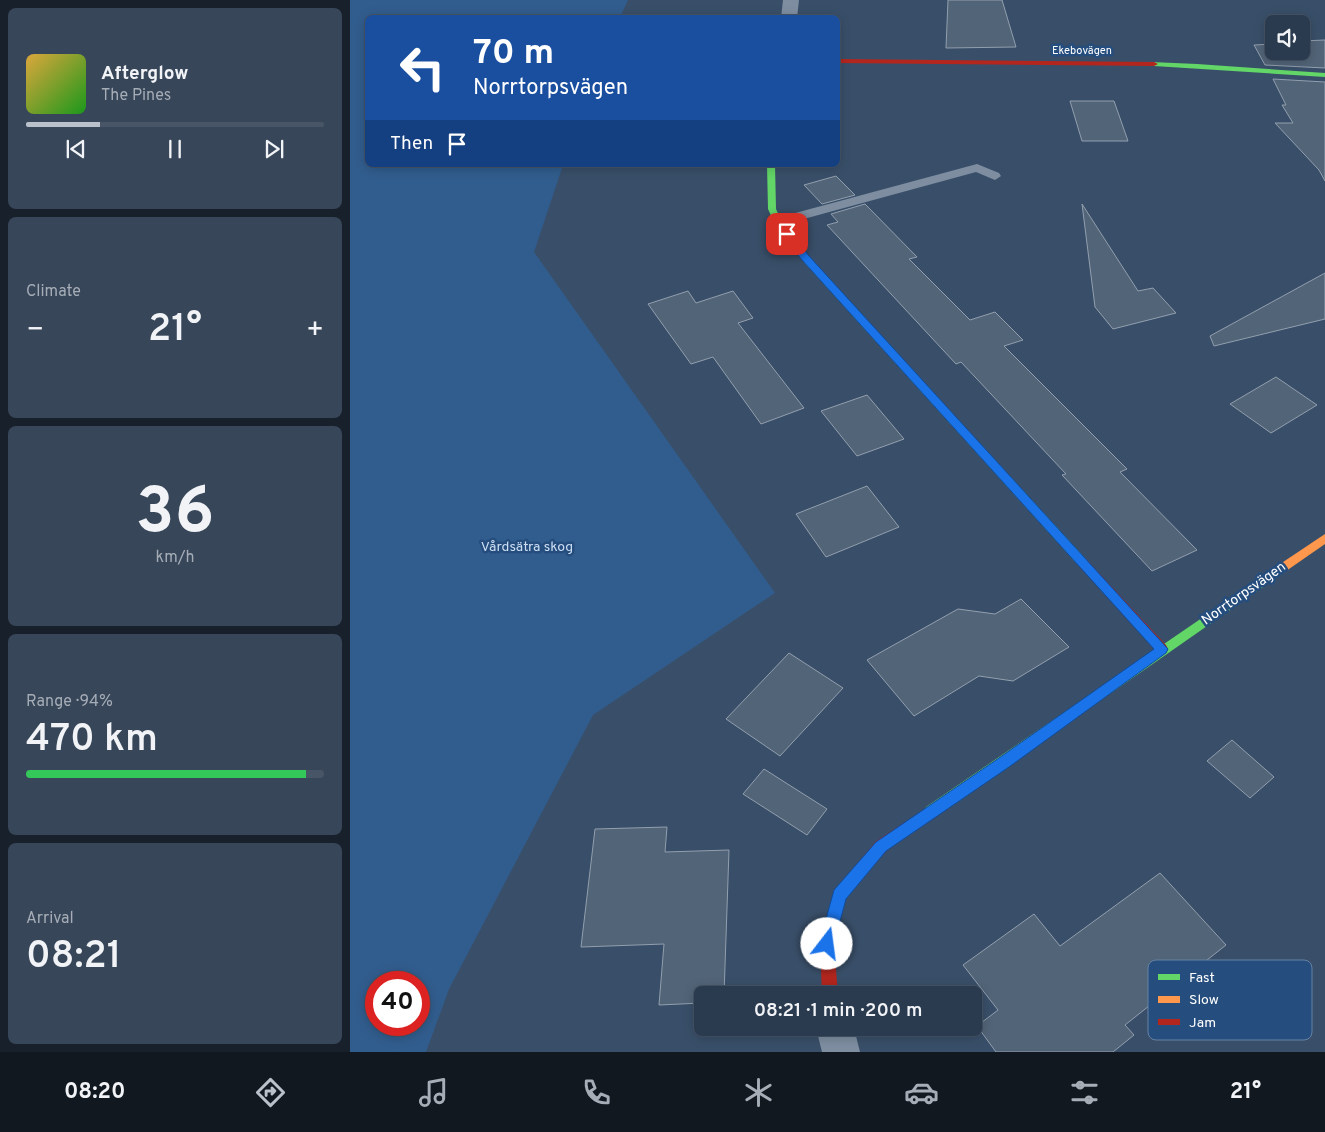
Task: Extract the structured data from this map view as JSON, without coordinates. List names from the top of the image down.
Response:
{
  "streets": {
    "street": ["Ekebovägen", "Norrtorpsvägen"]
  },
  "parks": ["Vårdsätra skog"],
  "legend": ["Fast", "Slow", "Jam"],
  "page": {
    "turn": ["70 m", "Norrtorpsvägen"],
    "song": ["Afterglow", "The Pines"],
    "then": "Then",
    "tile": [
      "Climate",
      ["36", "km/h"],
      ["Range · 94%", "470 km"],
      ["Arrival", "08:21"]
    ],
    "heat": ["−", "21°", "+"],
    "limit": "40",
    "trip": "08:21 · 1 min · 200 m",
    "tabs": ["08:20", "21°"]
  }
}
